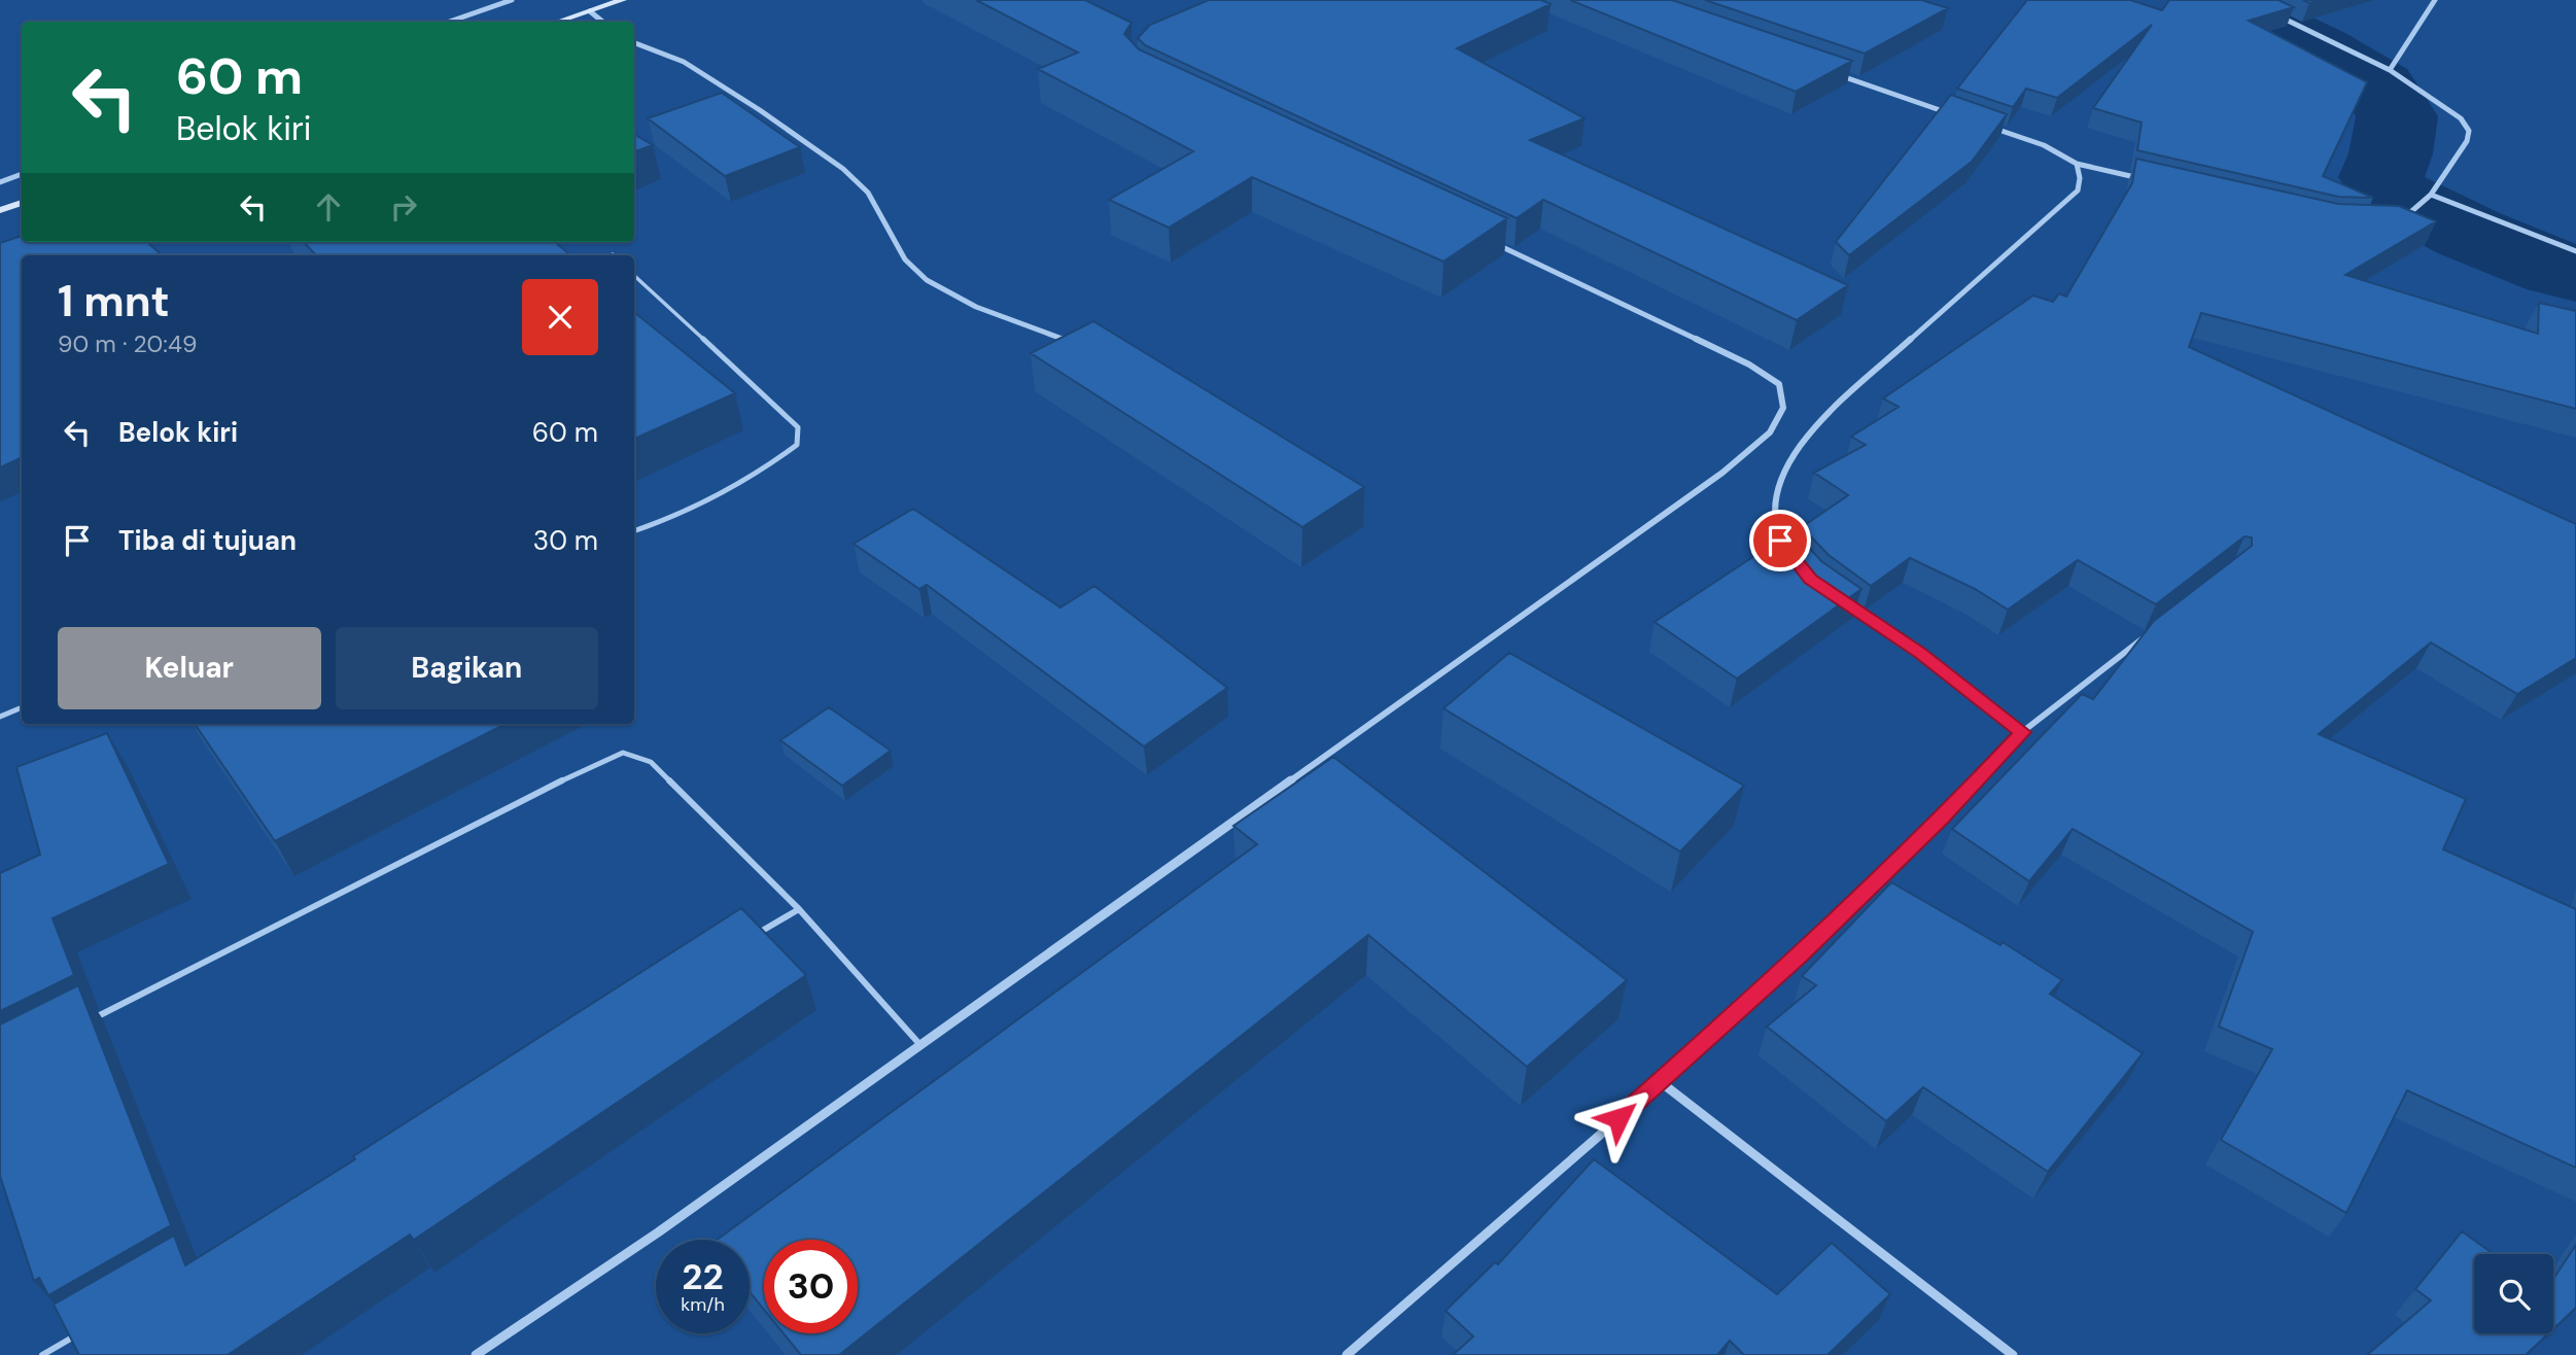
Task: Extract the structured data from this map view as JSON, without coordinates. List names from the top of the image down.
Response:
{
  "page": {
    "turn": ["60 m", "Belok kiri"],
    "heading": ["1 mnt", "90 m · 20:49"],
    "list": [
      {
        "name": "Belok kiri",
        "value": "60 m"
      },
      {
        "name": "Tiba di tujuan",
        "value": "30 m"
      }
    ],
    "buttons": ["Keluar", "Bagikan"],
    "speed": "22 km/h",
    "limit": "30"
  }
}
